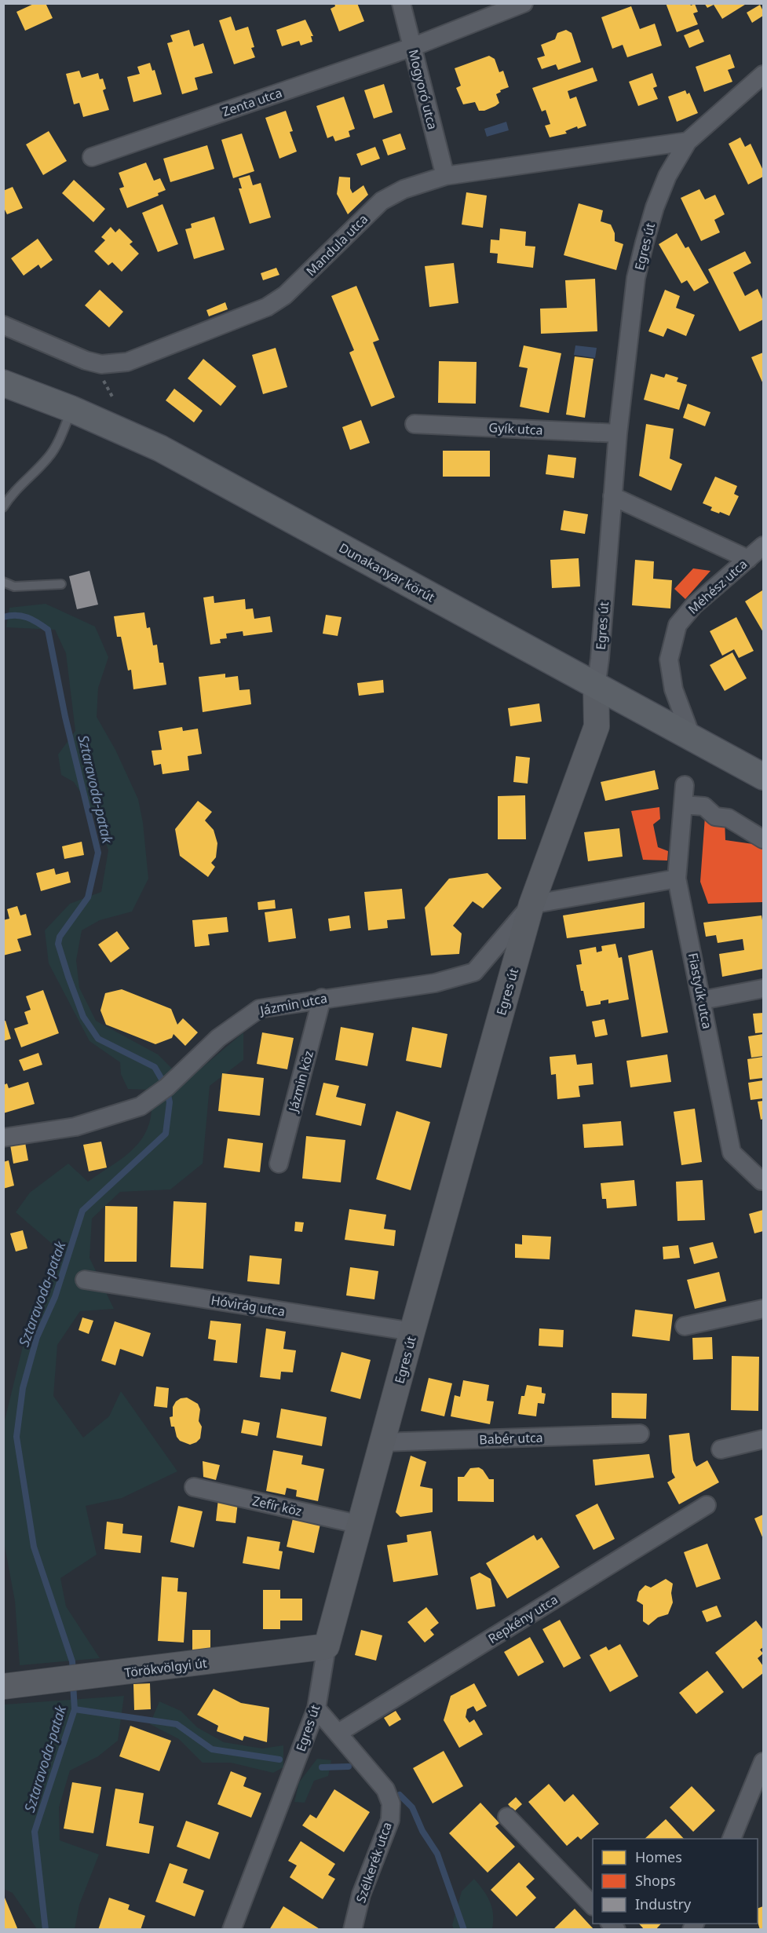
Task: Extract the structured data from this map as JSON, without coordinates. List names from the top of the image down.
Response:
{
  "streets": {
    "main road": ["Dunakanyar körút"],
    "street": [
      "Mogyoró utca",
      "Zenta utca",
      "Mandula utca",
      "Egres út",
      "Gyík utca",
      "Méhész utca",
      "Fiastyúk utca",
      "Jázmin utca",
      "Jázmin köz",
      "Hóvirág utca",
      "Babér utca",
      "Zefír köz",
      "Repkény utca",
      "Törökvölgyi út",
      "Szélkerék utca"
    ]
  },
  "crossings": [
    ["Mogyoró utca", "Zenta utca"],
    ["Mogyoró utca", "Mandula utca"],
    ["Mandula utca", "Egres út"],
    ["Egres út", "Gyík utca"],
    ["Egres út", "Dunakanyar körút"],
    ["Egres út", "Jázmin utca"],
    ["Egres út", "Hóvirág utca"],
    ["Egres út", "Babér utca"],
    ["Egres út", "Zefír köz"],
    ["Egres út", "Törökvölgyi út"],
    ["Egres út", "Szélkerék utca"],
    ["Dunakanyar körút", "Méhész utca"],
    ["Jázmin utca", "Jázmin köz"],
    ["Repkény utca", "Szélkerék utca"]
  ],
  "water": ["Sztaravoda-patak"],
  "legend": ["Homes", "Shops", "Industry"]
}
